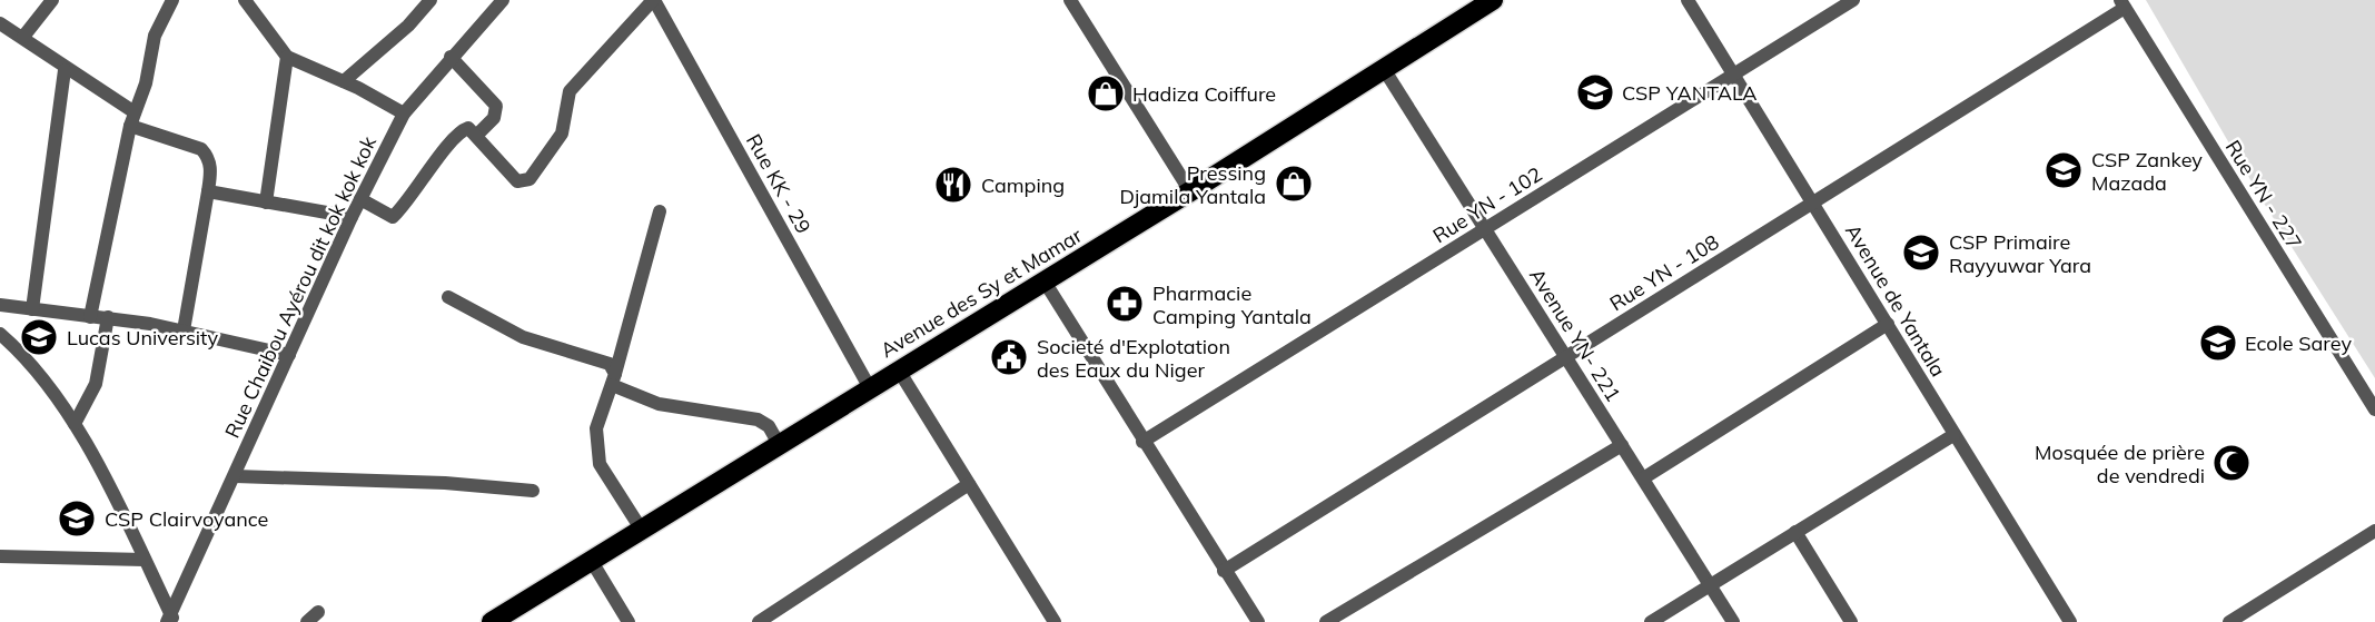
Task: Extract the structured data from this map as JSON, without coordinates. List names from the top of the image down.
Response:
{
  "streets": {
    "highway": ["Avenue des Sy et Mamar"],
    "street": [
      "Rue KK - 29",
      "Rue YN - 227",
      "Rue YN - 102",
      "Rue YN - 108",
      "Rue Chaibou Ayérou dit kok kok kok",
      "Avenue de Yantala",
      "Avenue YN- 221"
    ]
  },
  "crossings": [
    ["Rue KK - 29", "Avenue des Sy et Mamar"],
    ["Rue YN - 227", "Rue YN - 108"],
    ["Rue YN - 102", "Avenue de Yantala"],
    ["Rue YN - 102", "Avenue YN- 221"],
    ["Rue YN - 108", "Avenue de Yantala"],
    ["Rue YN - 108", "Avenue YN- 221"],
    ["Avenue des Sy et Mamar", "Avenue YN- 221"]
  ],
  "places": {
    "school or university": [
      "CSP YANTALA",
      "CSP Zankey Mazada",
      "CSP Primaire Rayyuwar Yara",
      "Lucas University",
      "Ecole Sarey",
      "CSP Clairvoyance"
    ],
    "shop": ["Hadiza Coiffure", "Pressing Djamila Yantala"],
    "restaurant": ["Camping"],
    "pharmacy": ["Pharmacie Camping Yantala"],
    "public building": ["Societé d'Explotation des Eaux du Niger"],
    "mosque": ["Mosquée de prière de vendredi"]
  }
}
